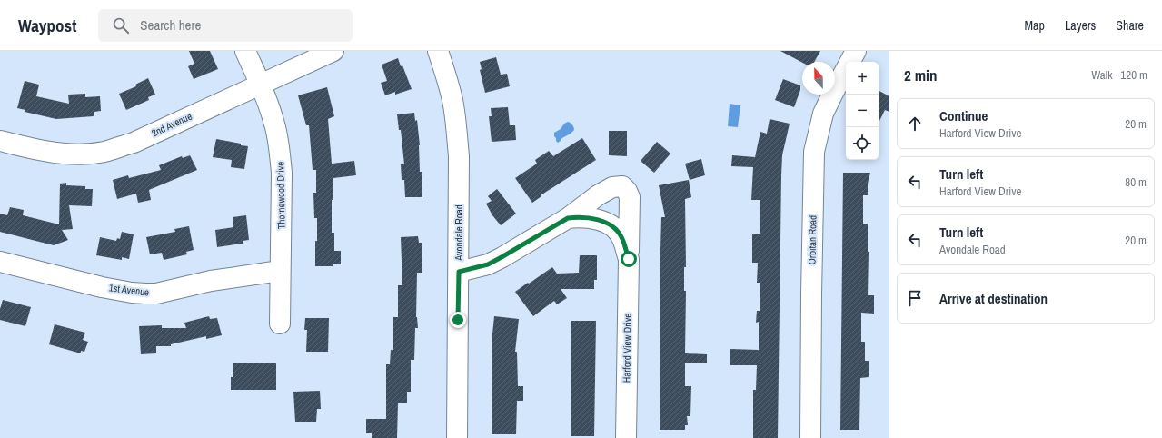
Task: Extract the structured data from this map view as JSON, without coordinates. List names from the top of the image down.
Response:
{
  "streets": {
    "street": [
      "2nd Avenue",
      "Thornewood Drive",
      "Avondale Road",
      "Orbitan Road",
      "1st Avenue",
      "Harford View Drive"
    ]
  },
  "crossings": [
    ["2nd Avenue", "Thornewood Drive"],
    ["Thornewood Drive", "1st Avenue"],
    ["Avondale Road", "Harford View Drive"]
  ],
  "north": "top",
  "page": {
    "header": "Waypost",
    "search": "Search here",
    "nav": ["Map", "Layers", "Share"],
    "heading": ["2 min", "Walk · 120 m"],
    "map_buttons": ["+", "−"],
    "list": [
      ["Continue", "Harford View Drive", "20 m"],
      ["Turn left", "Harford View Drive", "80 m"],
      ["Turn left", "Avondale Road", "20 m"],
      "Arrive at destination"
    ]
  }
}
